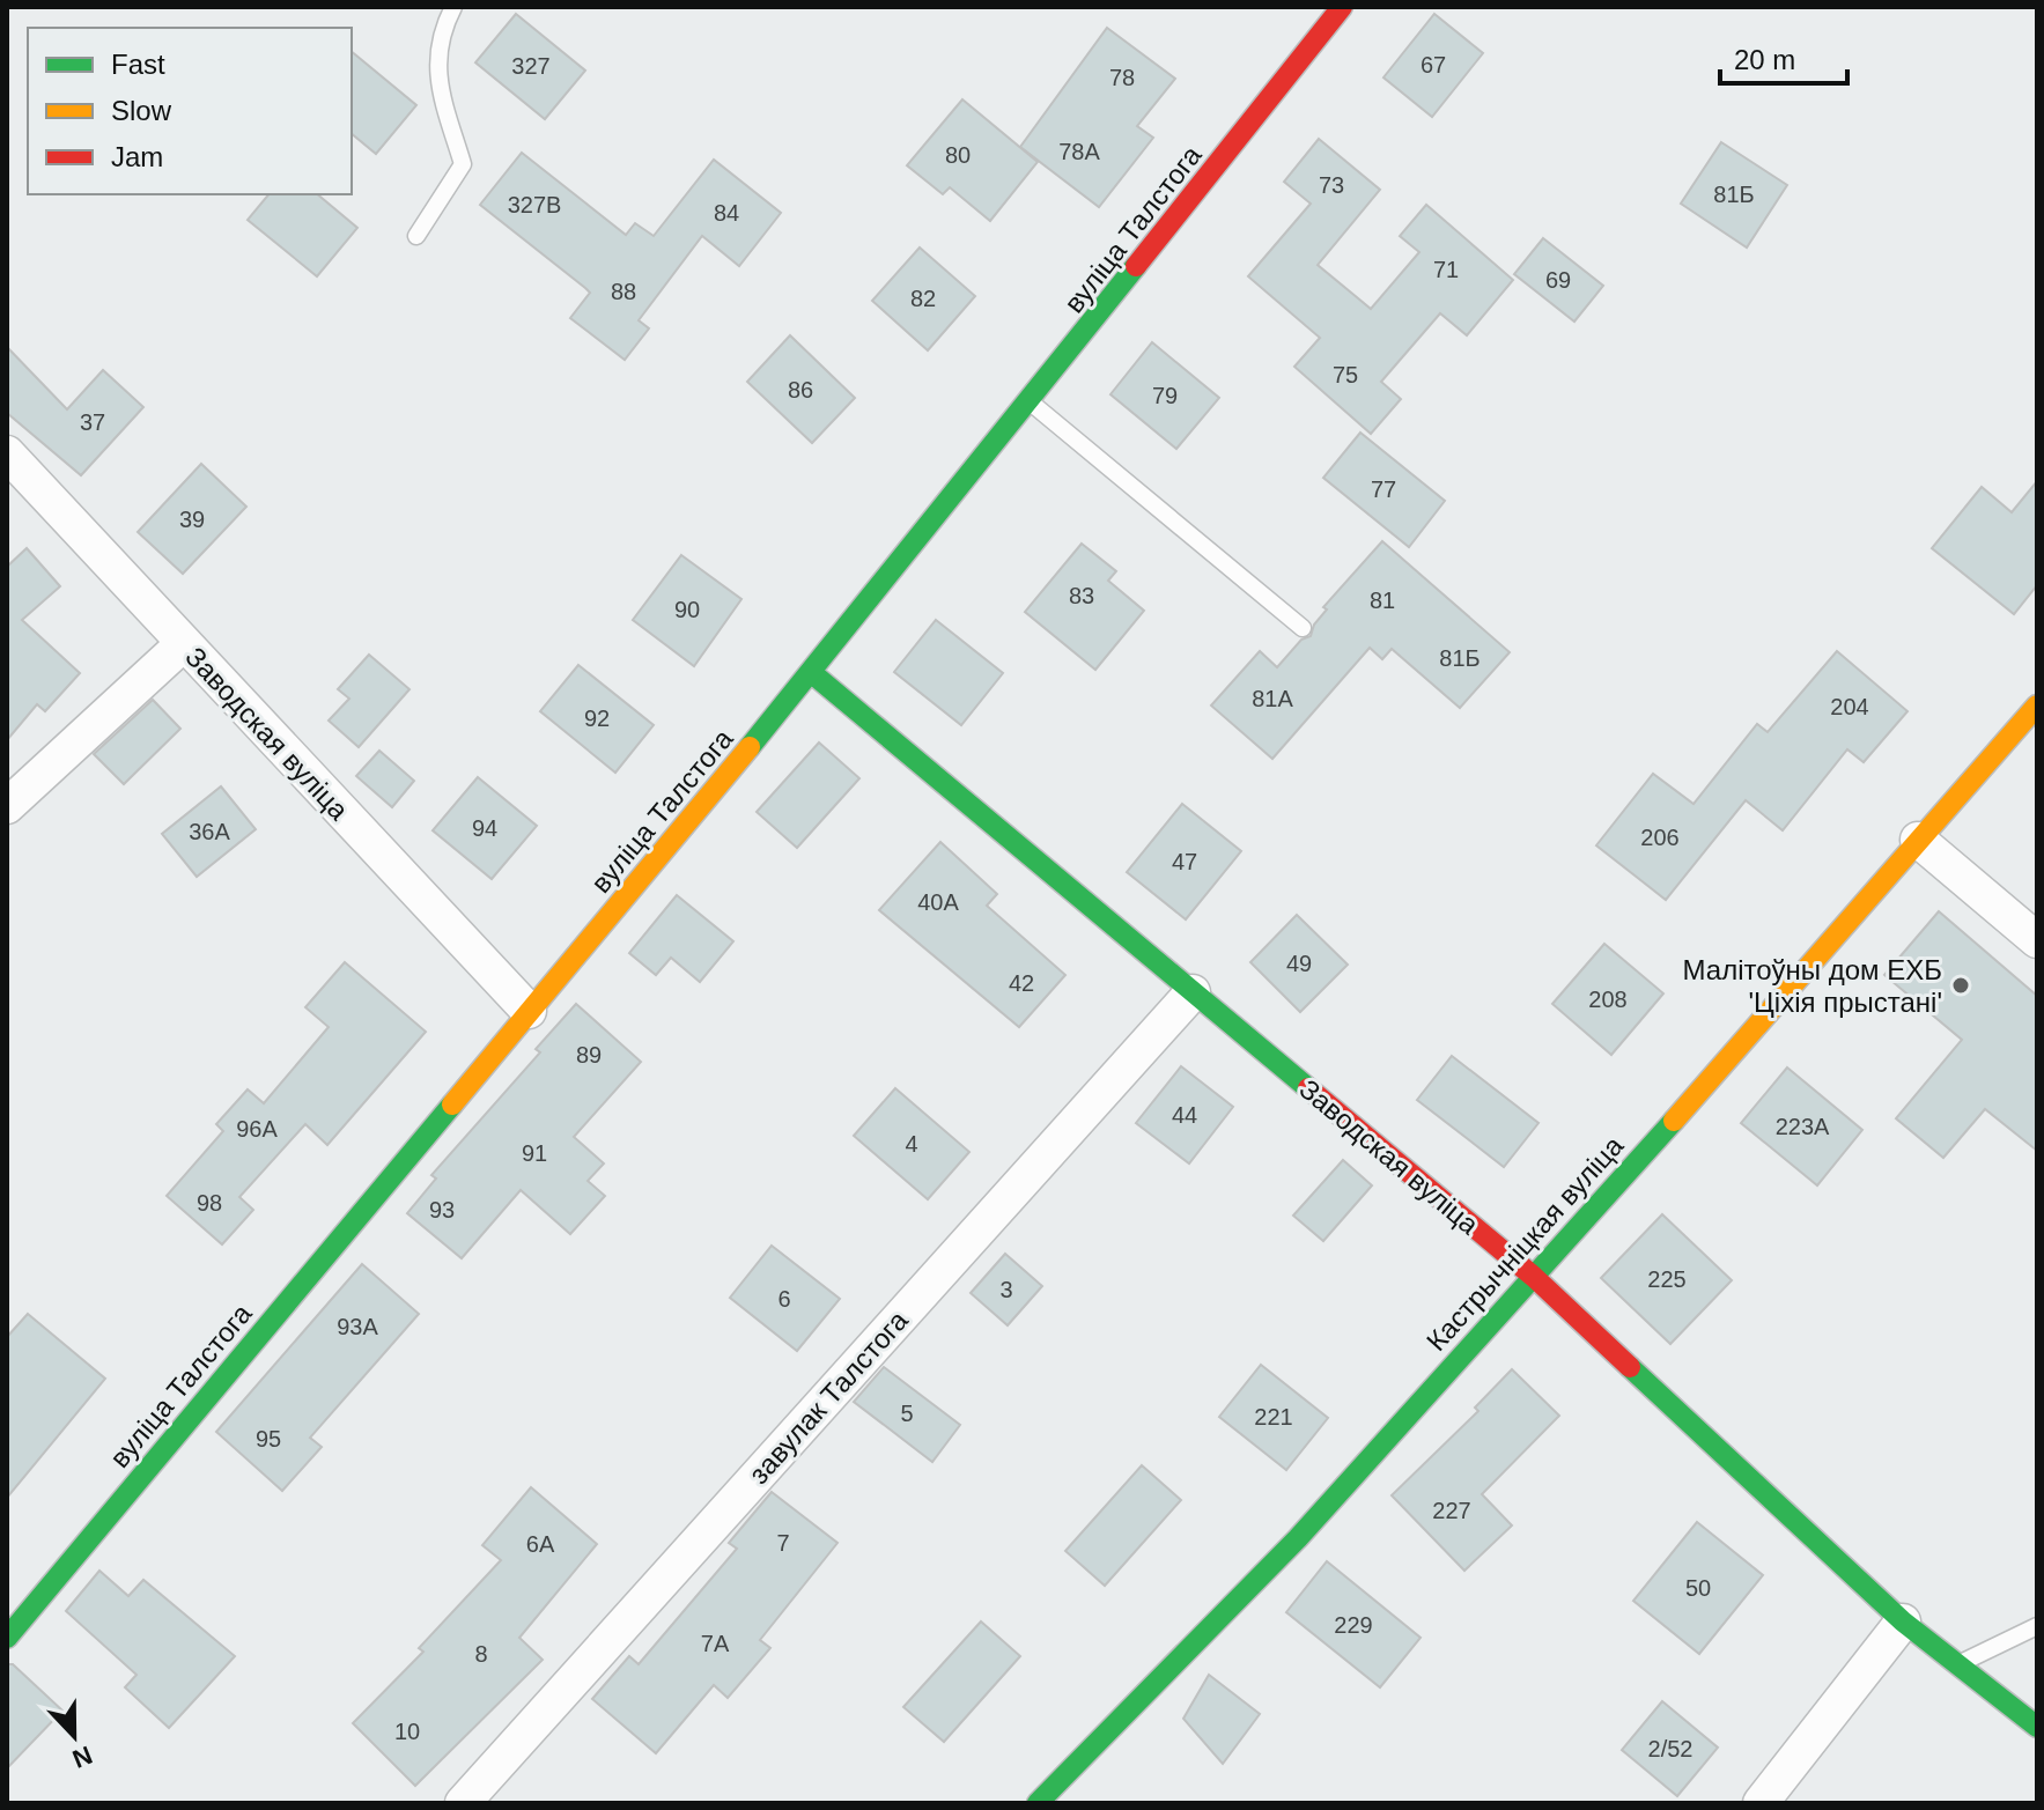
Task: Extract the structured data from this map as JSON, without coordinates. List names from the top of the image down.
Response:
{
  "streets": {
    "street": [
      "вуліца Талстога",
      "Заводская вуліца",
      "Кастрычніцкая вуліца",
      "завулак Талстога"
    ]
  },
  "crossings": [
    ["вуліца Талстога", "Заводская вуліца"],
    ["Заводская вуліца", "Кастрычніцкая вуліца"],
    ["Заводская вуліца", "завулак Талстога"]
  ],
  "places": ["Малітоўны дом ЕХБ 'Ціхія прыстані'"],
  "house_numbers": [
    "67",
    "327",
    "78",
    "78А",
    "80",
    "73",
    "81Б",
    "327В",
    "84",
    "71",
    "69",
    "88",
    "82",
    "75",
    "86",
    "79",
    "37",
    "77",
    "39",
    "83",
    "81",
    "90",
    "81Б",
    "81А",
    "204",
    "92",
    "94",
    "36А",
    "206",
    "47",
    "40А",
    "49",
    "42",
    "208",
    "89",
    "44",
    "223А",
    "96А",
    "4",
    "91",
    "98",
    "93",
    "225",
    "3",
    "6",
    "93А",
    "5",
    "221",
    "95",
    "227",
    "7",
    "6А",
    "50",
    "229",
    "7А",
    "8",
    "10",
    "2/52"
  ],
  "legend": ["Fast", "Slow", "Jam"],
  "scale_bar": "20 m",
  "north": "bottom"
}
